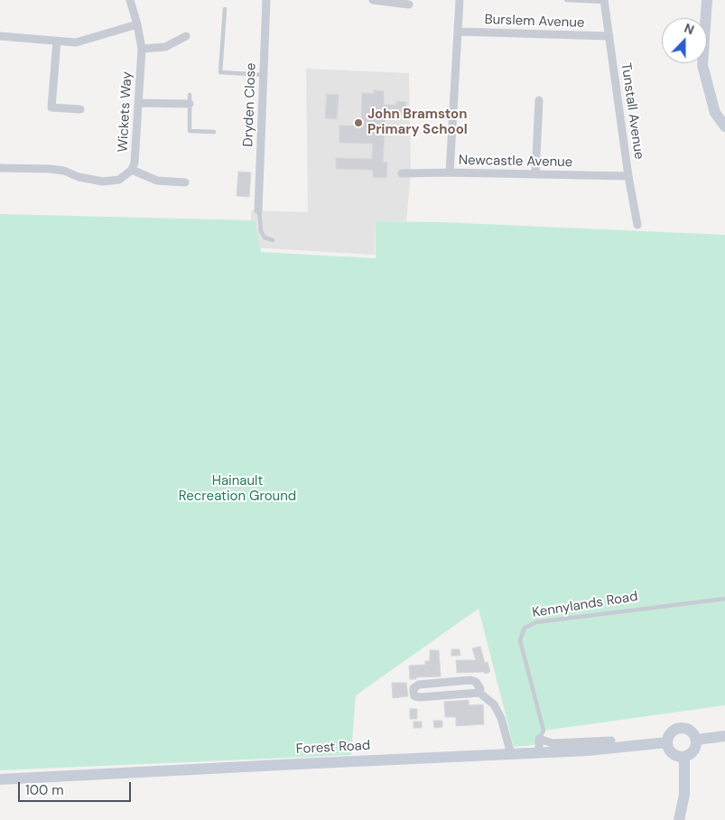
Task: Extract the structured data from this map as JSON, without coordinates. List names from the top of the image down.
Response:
{
  "streets": {
    "street": [
      "Burslem Avenue",
      "Dryden Close",
      "Tunstall Avenue",
      "Wickets Way",
      "Newcastle Avenue",
      "Kennylands Road",
      "Forest Road"
    ]
  },
  "crossings": [
    ["Burslem Avenue", "Tunstall Avenue"],
    ["Tunstall Avenue", "Newcastle Avenue"],
    ["Kennylands Road", "Forest Road"]
  ],
  "parks": ["Hainault Recreation Ground"],
  "places": ["John Bramston Primary School"],
  "scale_bar": "100 m",
  "north": "top"
}
